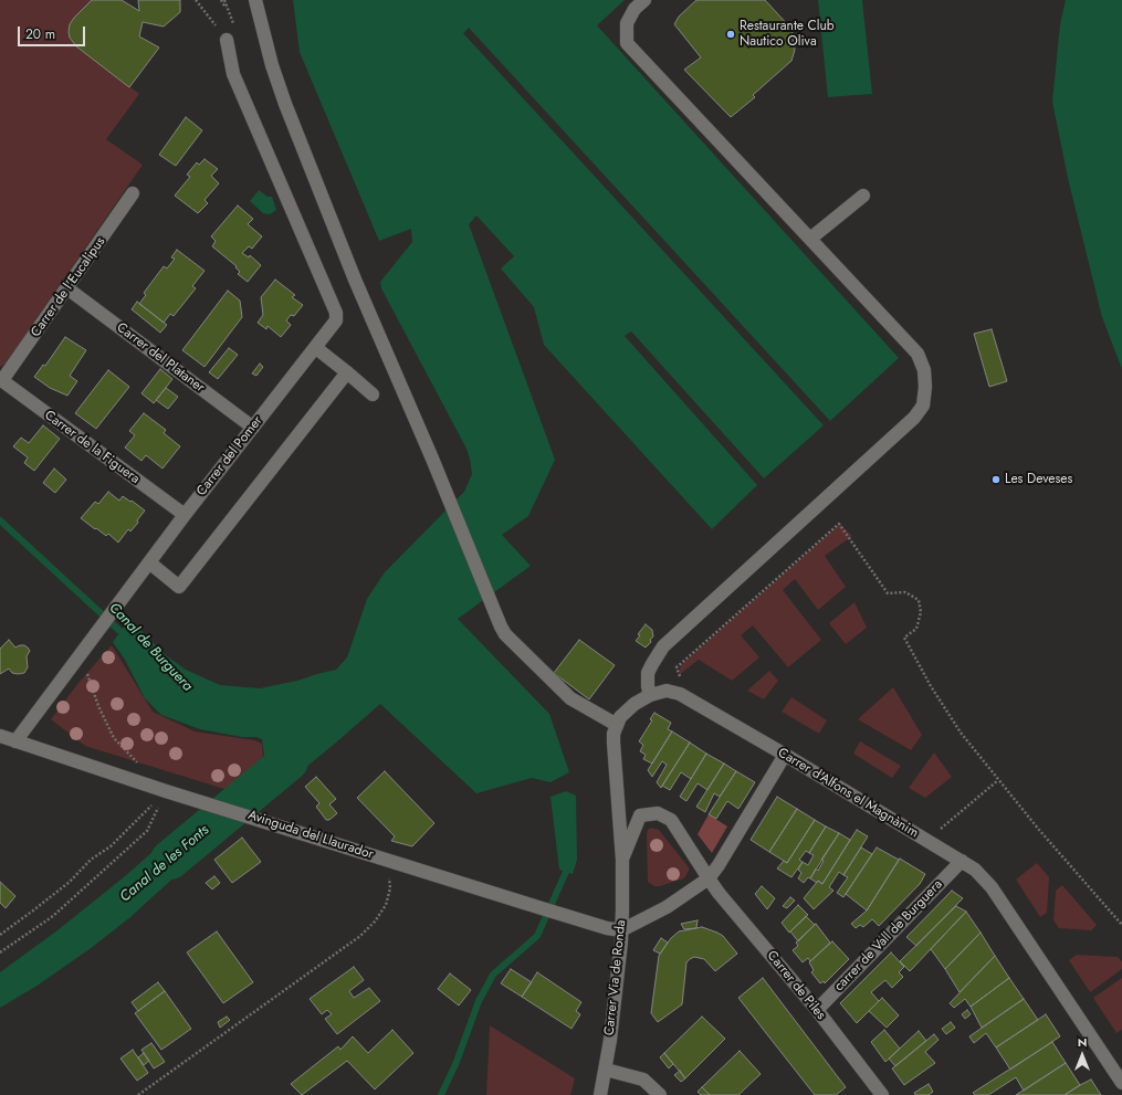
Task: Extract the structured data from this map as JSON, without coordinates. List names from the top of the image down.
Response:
{
  "streets": {
    "street": [
      "Carrer de l'Eucalipus",
      "Carrer del Plataner",
      "Carrer de la Figuera",
      "Carrer del Pomer",
      "Carrer d'Alfons el Magnànim",
      "Avinguda del Llaurador",
      "carrer de Vall de Burguera",
      "Carrer Via de Ronda",
      "Carrer de Piles"
    ]
  },
  "crossings": [
    ["Carrer de l'Eucalipus", "Carrer del Plataner"],
    ["Carrer de l'Eucalipus", "Carrer de la Figuera"],
    ["Carrer del Plataner", "Carrer del Pomer"],
    ["Carrer de la Figuera", "Carrer del Pomer"],
    ["Carrer del Pomer", "Avinguda del Llaurador"],
    ["Carrer d'Alfons el Magnànim", "carrer de Vall de Burguera"],
    ["Carrer d'Alfons el Magnànim", "Carrer Via de Ronda"],
    ["Carrer d'Alfons el Magnànim", "Carrer de Piles"],
    ["Avinguda del Llaurador", "Carrer Via de Ronda"],
    ["carrer de Vall de Burguera", "Carrer de Piles"],
    ["Carrer Via de Ronda", "Carrer de Piles"]
  ],
  "water": ["Canal de Burguera", "Canal de les Fonts"],
  "places": ["Restaurante Club Nautico Oliva", "Les Deveses"],
  "scale_bar": "20 m",
  "north": "top"
}
